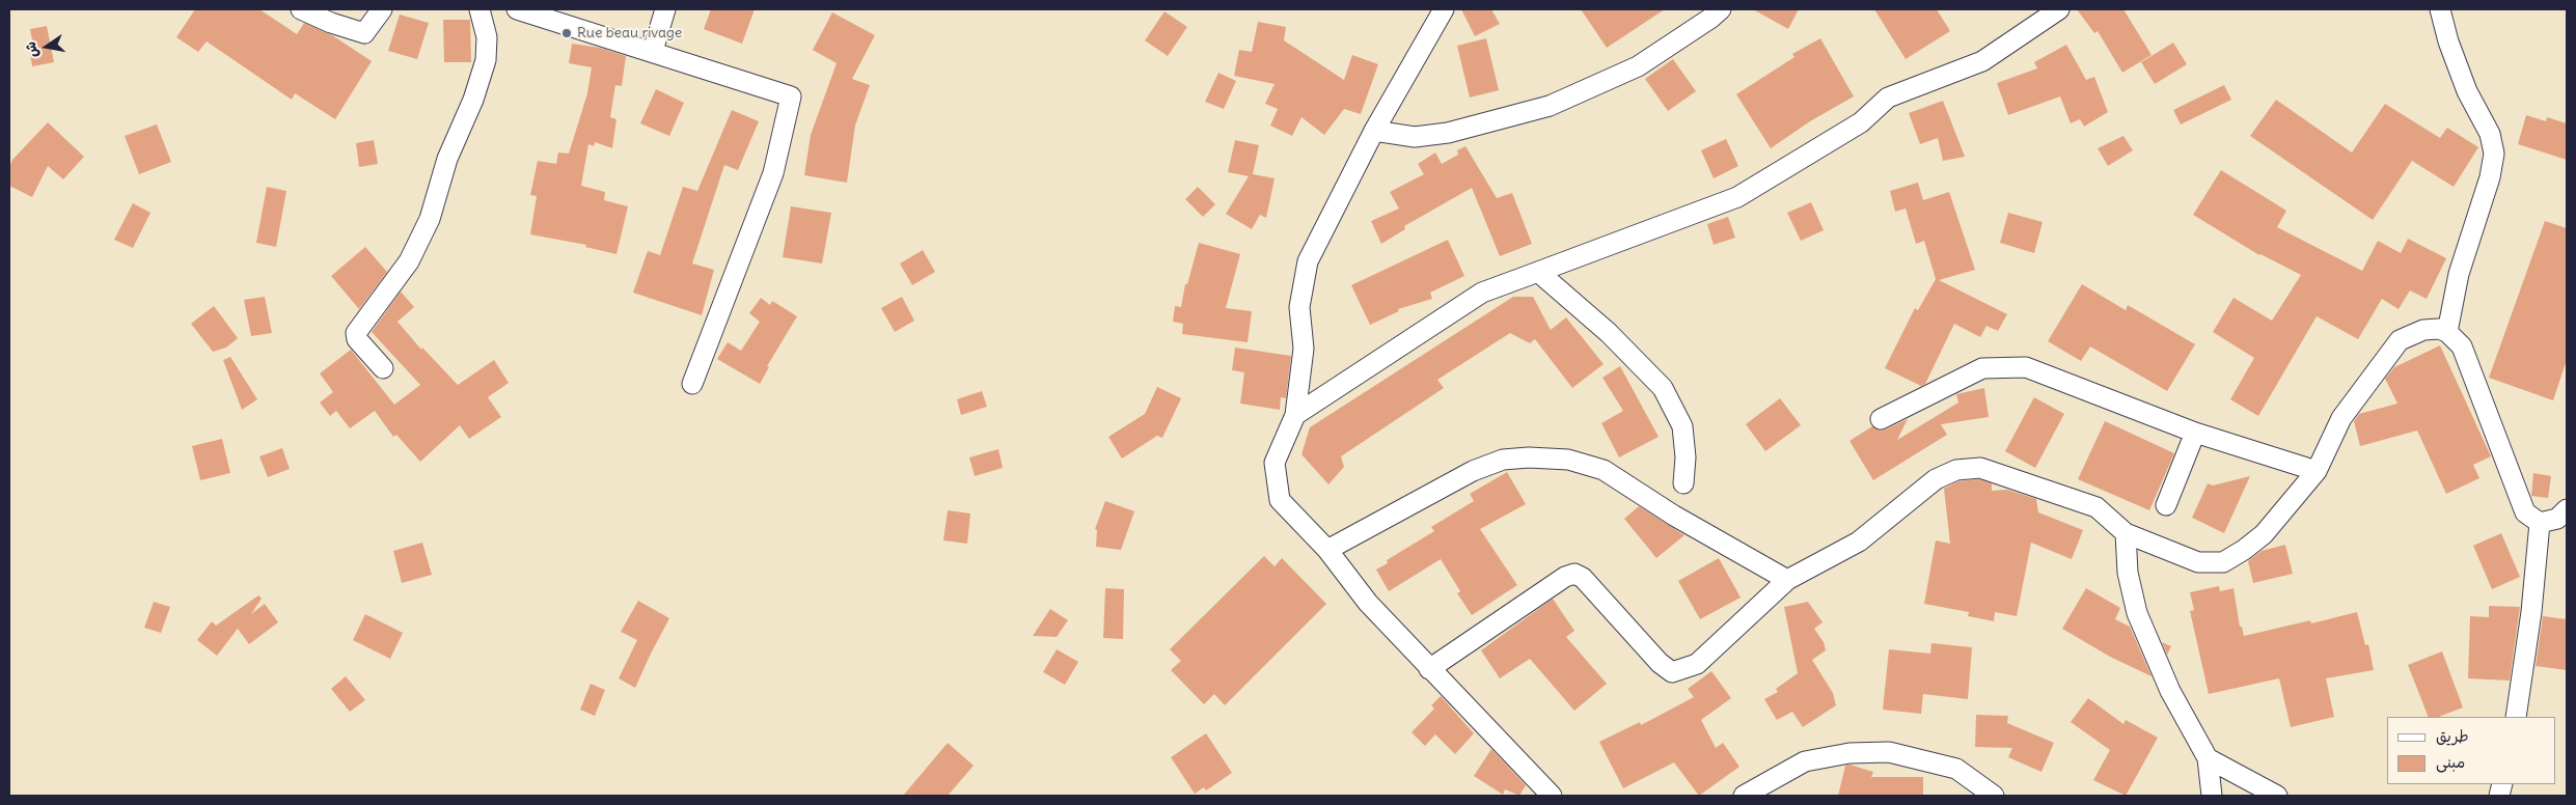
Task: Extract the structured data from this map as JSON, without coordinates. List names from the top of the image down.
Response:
{
  "places": ["Rue beau rivage"],
  "legend": ["طريق", "مبنى"],
  "north": "left"
}
